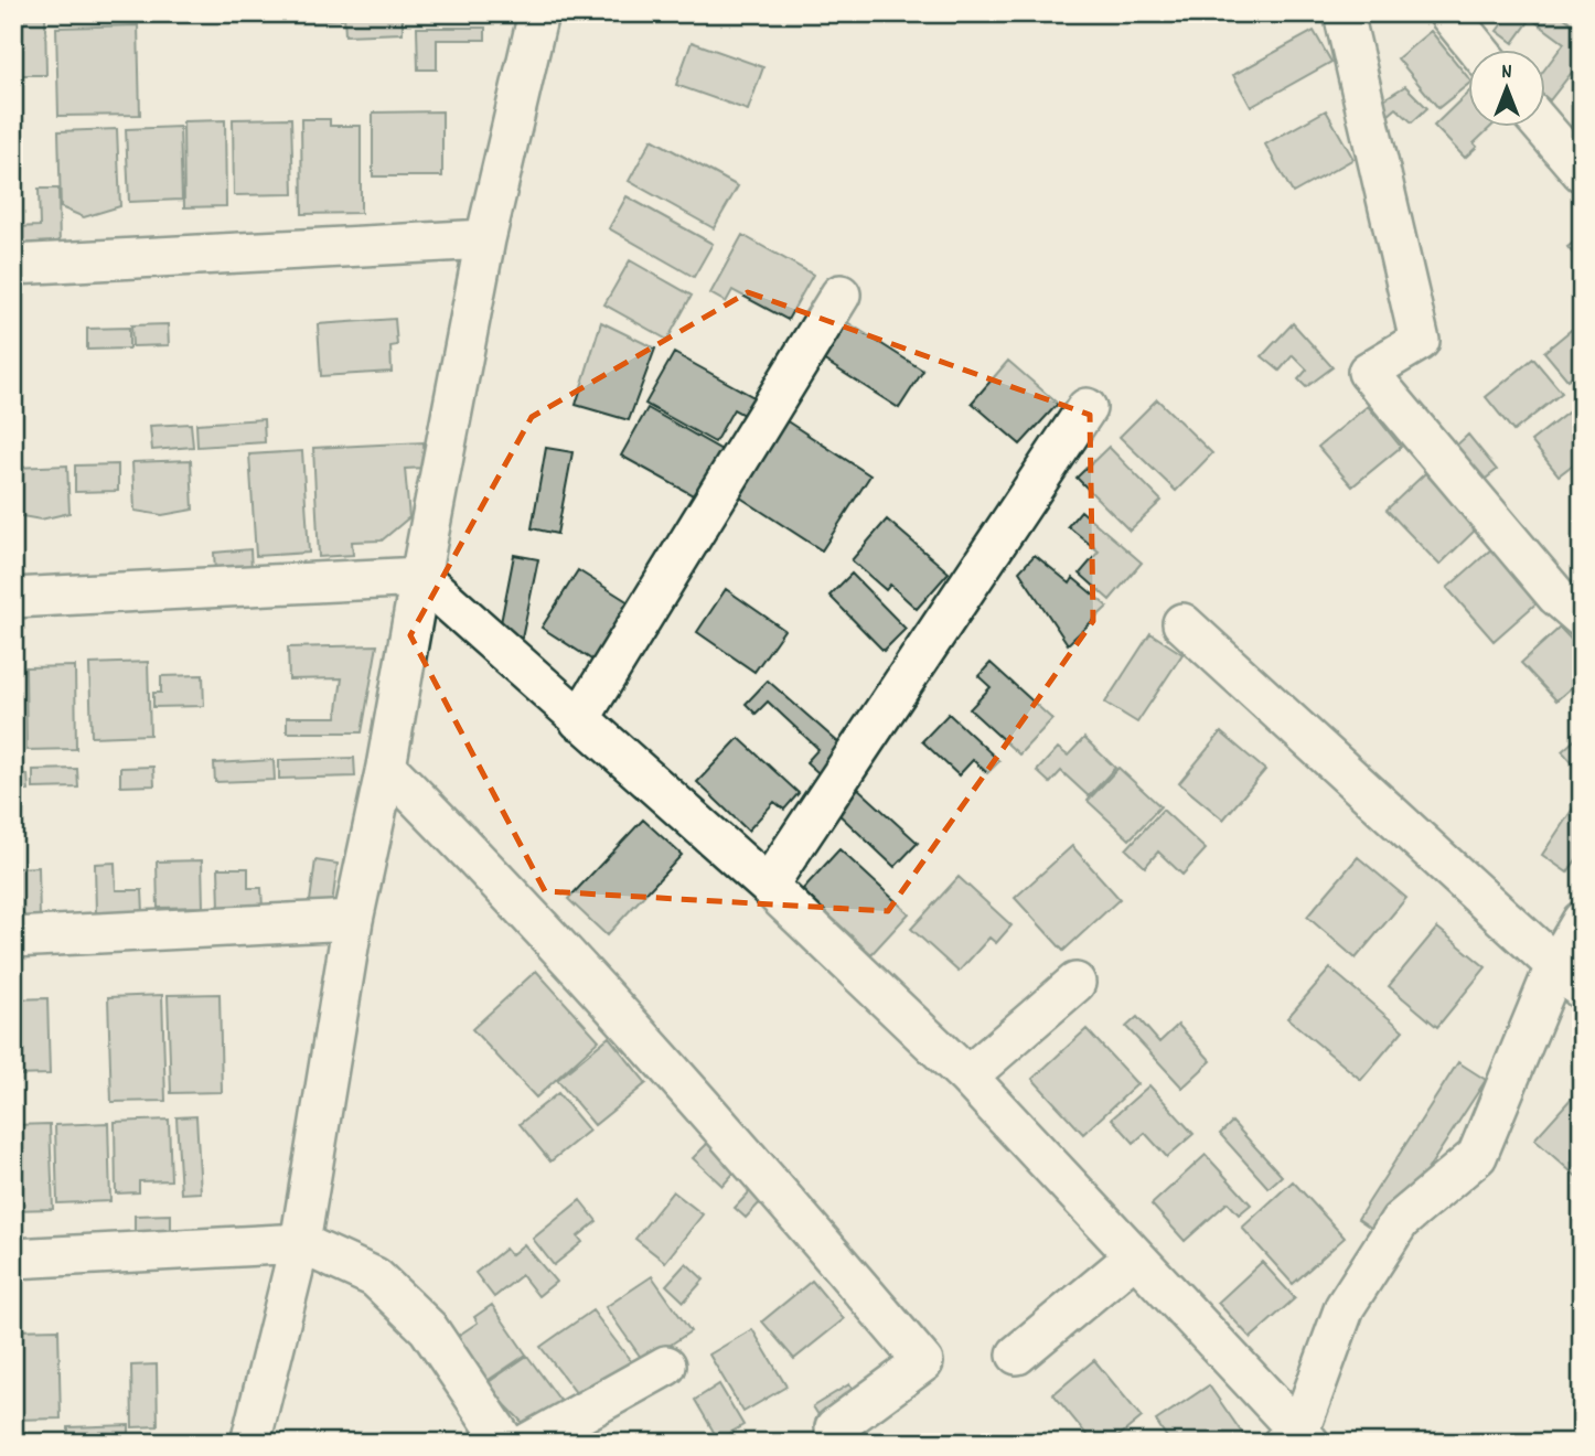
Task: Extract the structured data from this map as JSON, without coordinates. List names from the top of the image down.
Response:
{
  "north": "top"
}
